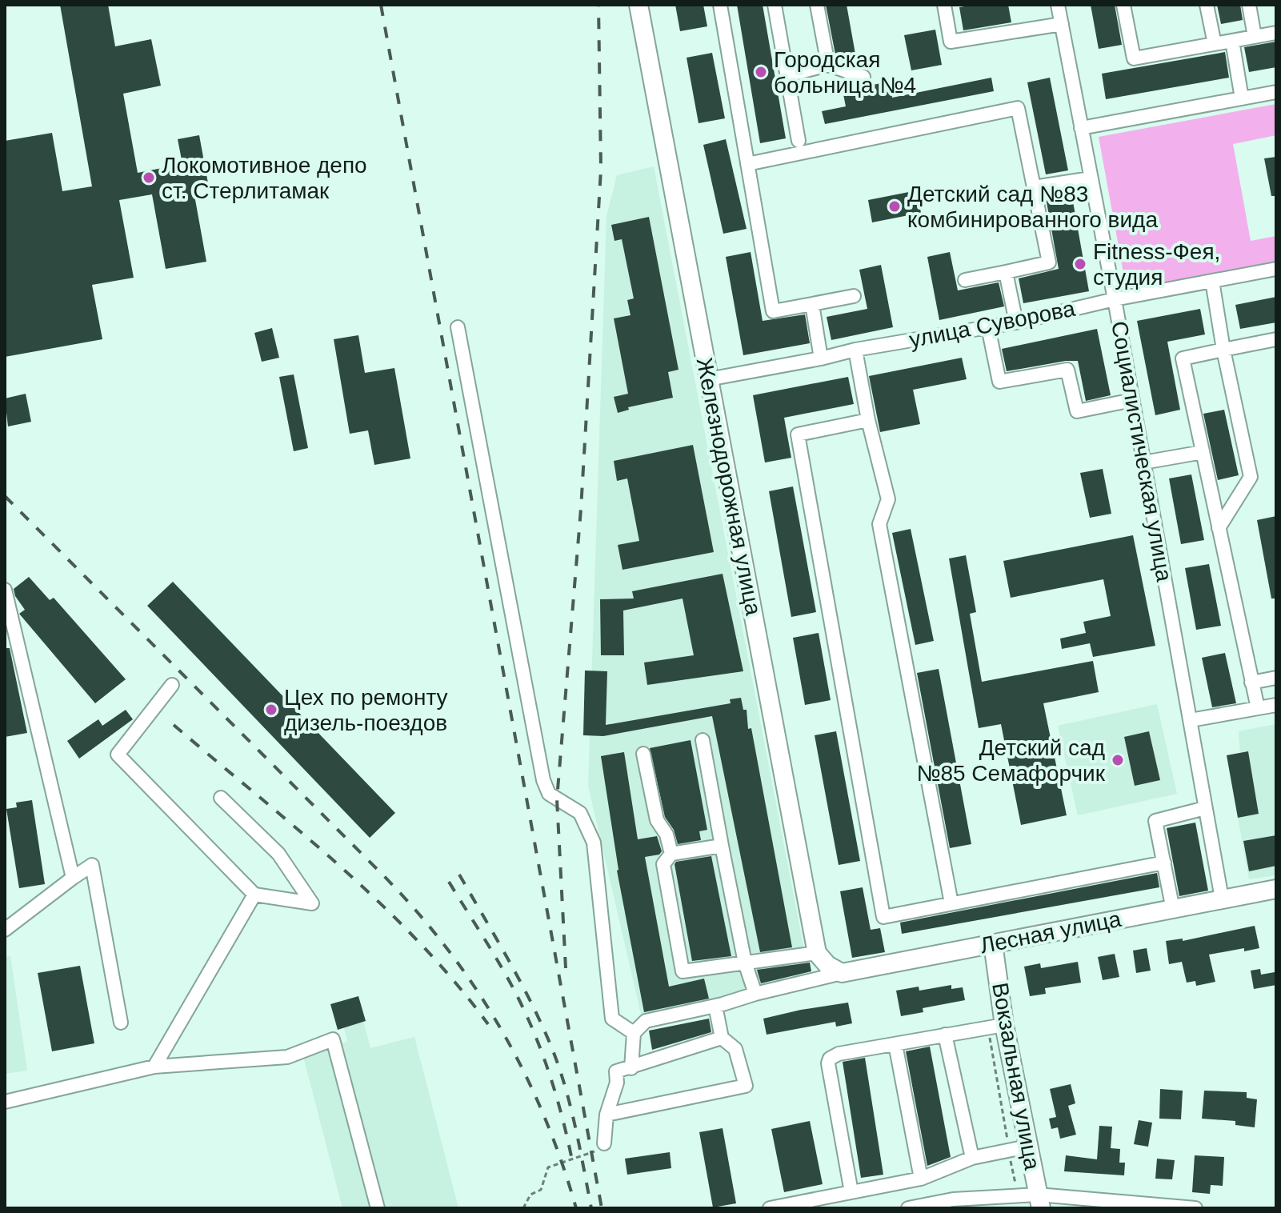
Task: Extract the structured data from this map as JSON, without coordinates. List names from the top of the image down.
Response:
{
  "streets": {
    "main road": ["Железнодорожная улица", "Лесная улица", "Вокзальная улица"],
    "street": ["улица Суворова", "Социалистическая улица"]
  },
  "crossings": [
    ["улица Суворова", "Социалистическая улица"],
    ["улица Суворова", "Железнодорожная улица"],
    ["Социалистическая улица", "Лесная улица"],
    ["Железнодорожная улица", "Лесная улица"],
    ["Лесная улица", "Вокзальная улица"]
  ],
  "places": [
    "Городская больница №4",
    "Локомотивное депо ст. Стерлитамак",
    "Детский сад №83 комбинированного вида",
    "Fitness-Фея, студия",
    "Цех по ремонту дизель-поездов",
    "Детский сад №85 Семафорчик"
  ]
}
